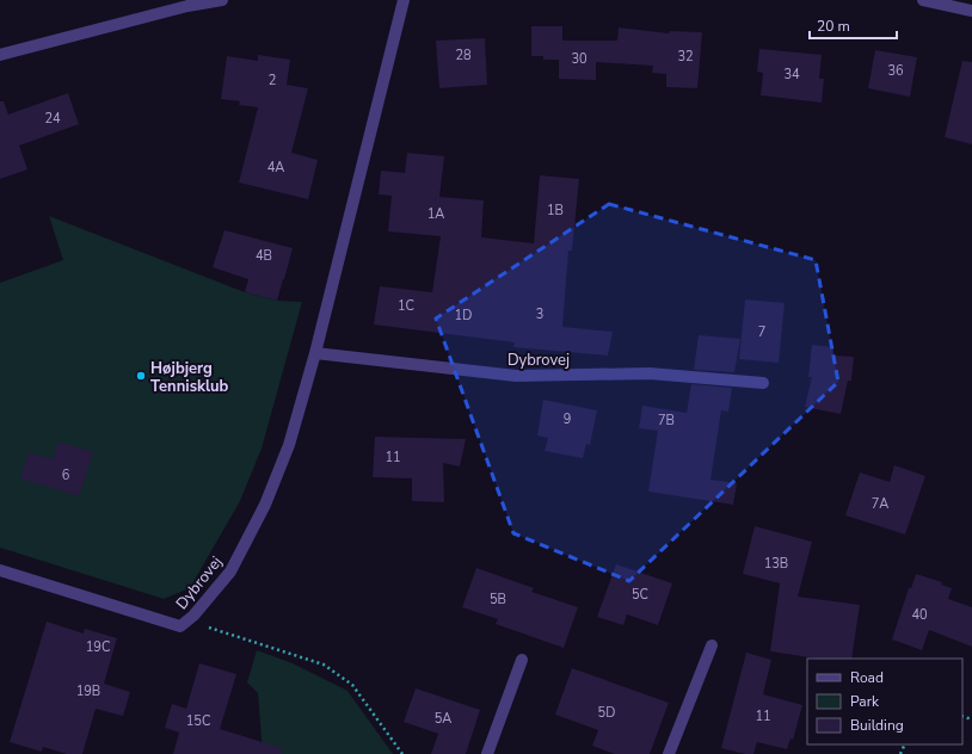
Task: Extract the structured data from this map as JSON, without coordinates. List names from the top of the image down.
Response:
{
  "streets": {
    "street": ["Dybrovej"]
  },
  "places": ["Højbjerg Tennisklub"],
  "house_numbers": [
    "28",
    "32",
    "30",
    "36",
    "34",
    "2",
    "24",
    "4A",
    "1B",
    "1A",
    "4B",
    "1C",
    "3",
    "1D",
    "7",
    "9",
    "7B",
    "11",
    "6",
    "7A",
    "13B",
    "5C",
    "5B",
    "40",
    "19C",
    "19B",
    "5D",
    "11",
    "5A",
    "15C"
  ],
  "legend": ["Road", "Park", "Building"],
  "scale_bar": "20 m"
}
